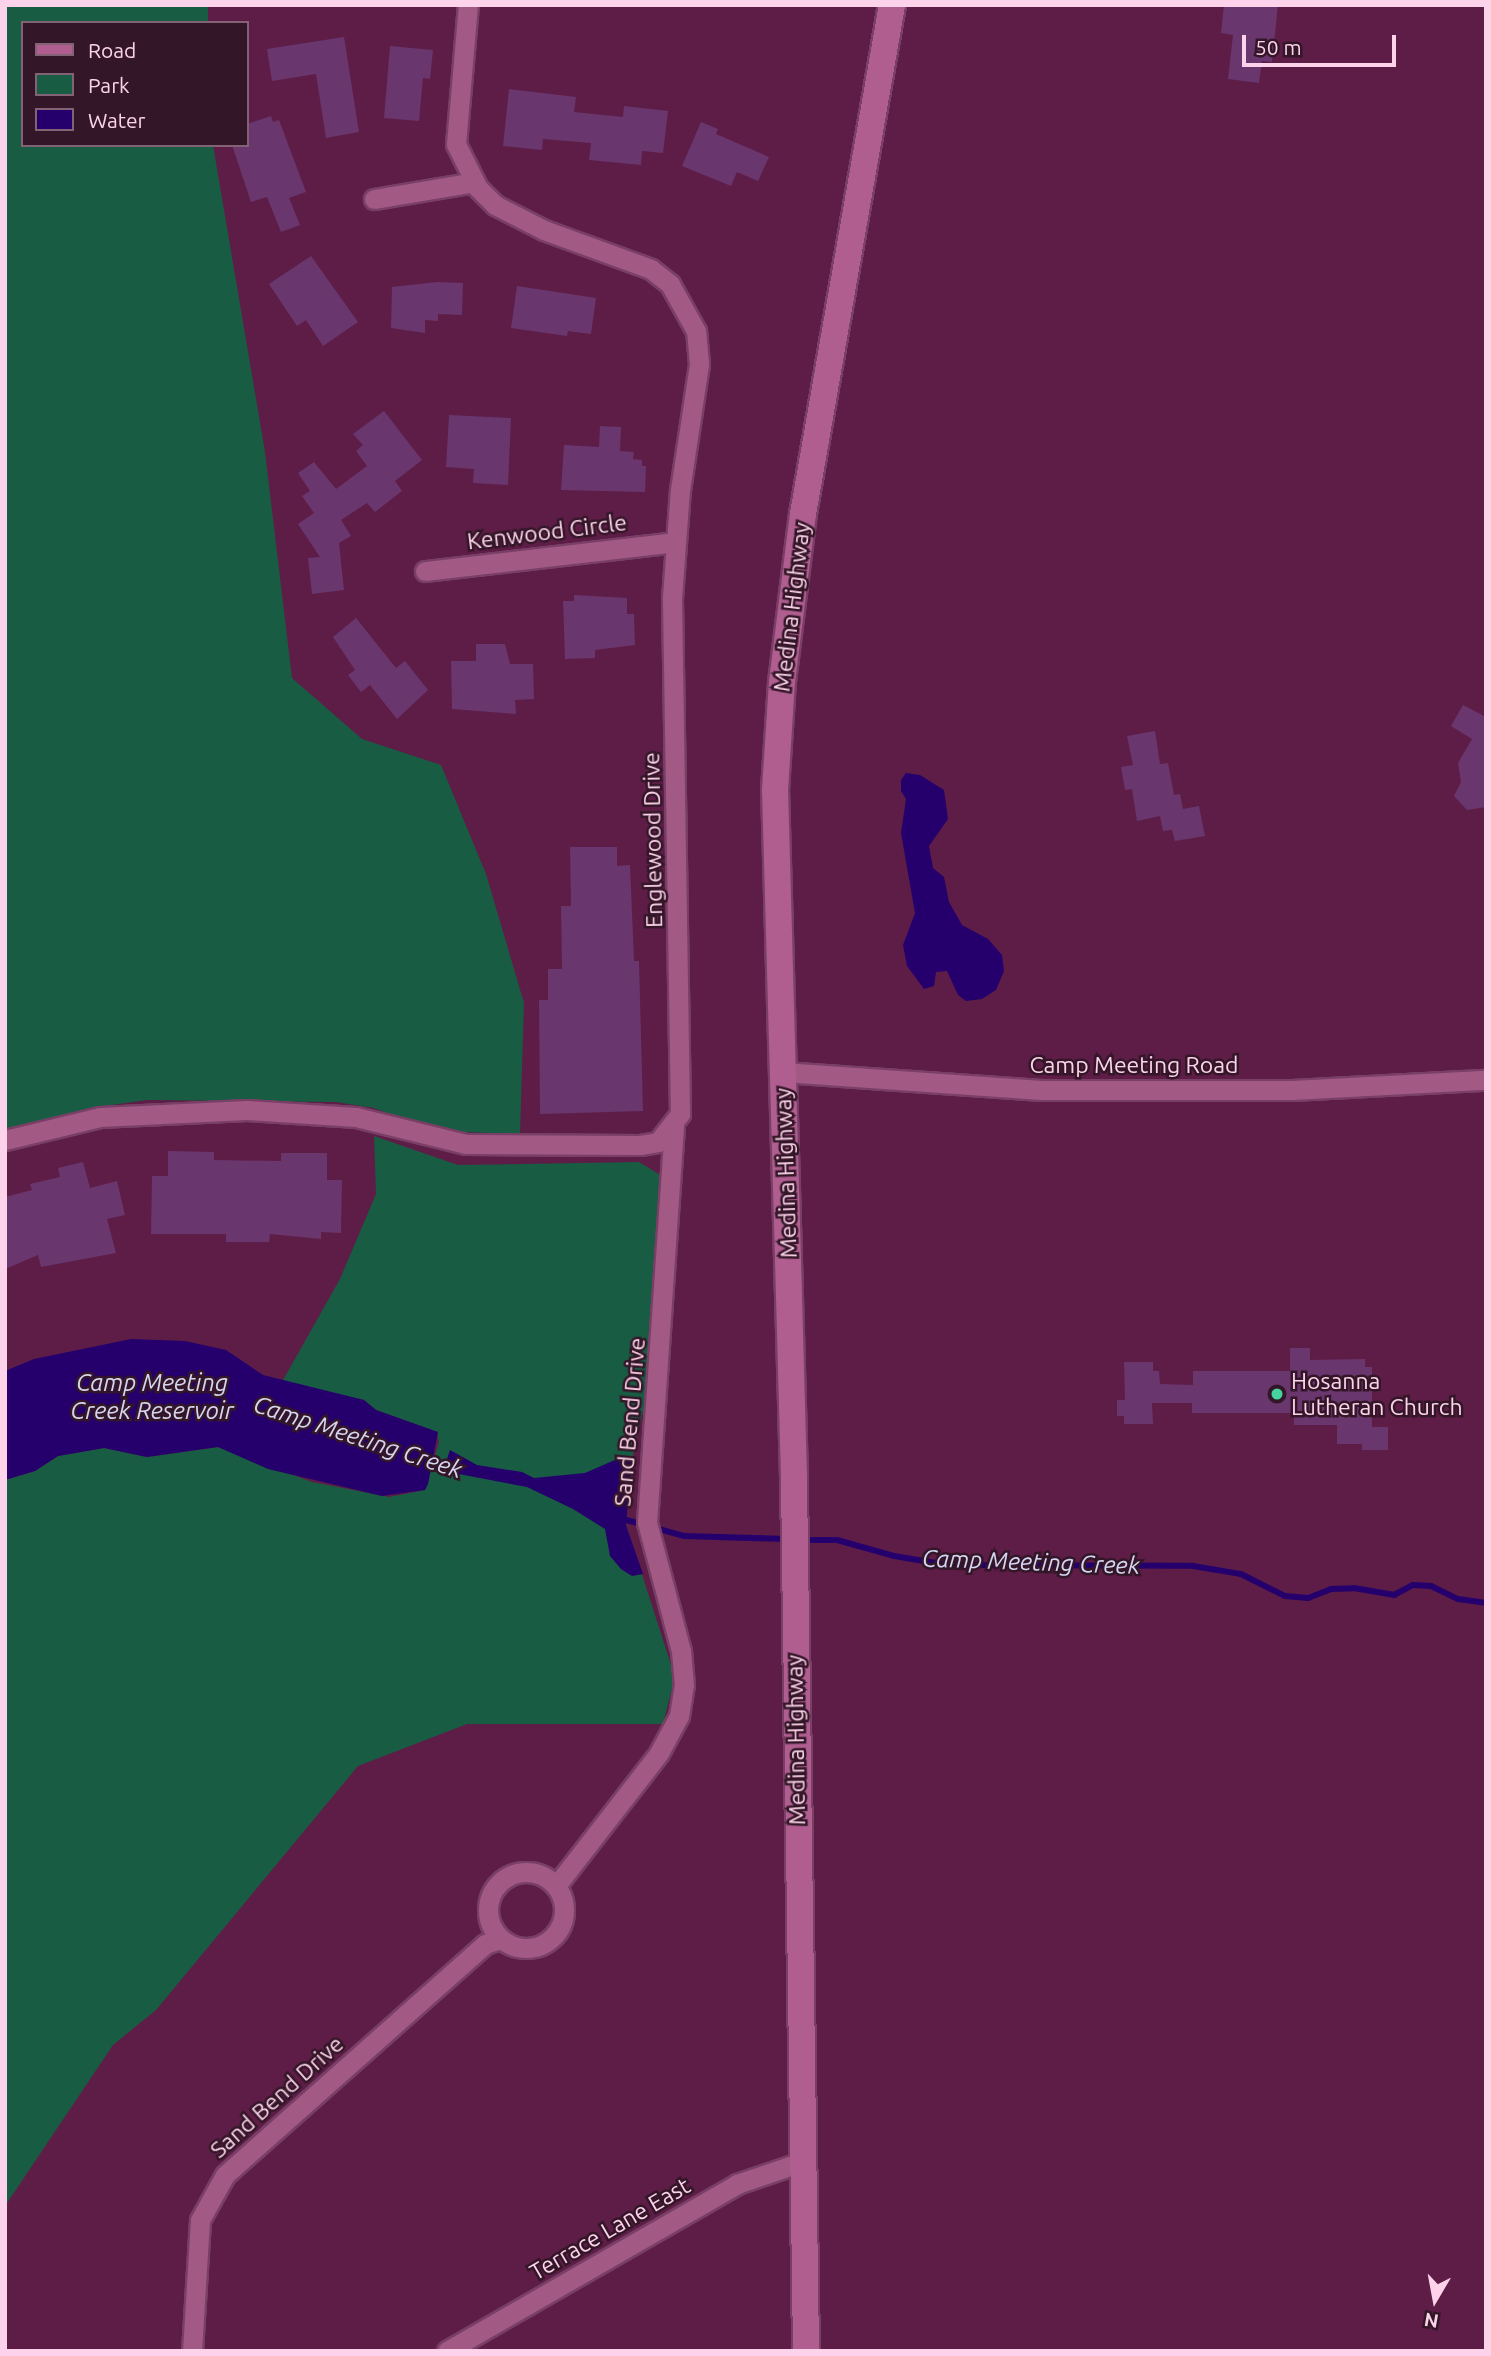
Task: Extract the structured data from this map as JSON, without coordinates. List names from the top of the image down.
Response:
{
  "streets": {
    "main road": ["Medina Highway"],
    "street": [
      "Kenwood Circle",
      "Englewood Drive",
      "Camp Meeting Road",
      "Sand Bend Drive",
      "Terrace Lane East"
    ]
  },
  "crossings": [
    ["Kenwood Circle", "Englewood Drive"],
    ["Medina Highway", "Camp Meeting Road"],
    ["Medina Highway", "Terrace Lane East"],
    ["Englewood Drive", "Sand Bend Drive"]
  ],
  "water": ["Camp Meeting Creek Reservoir", "Camp Meeting Creek"],
  "places": ["Hosanna Lutheran Church"],
  "legend": ["Road", "Park", "Water"],
  "scale_bar": "50 m",
  "north": "bottom"
}
